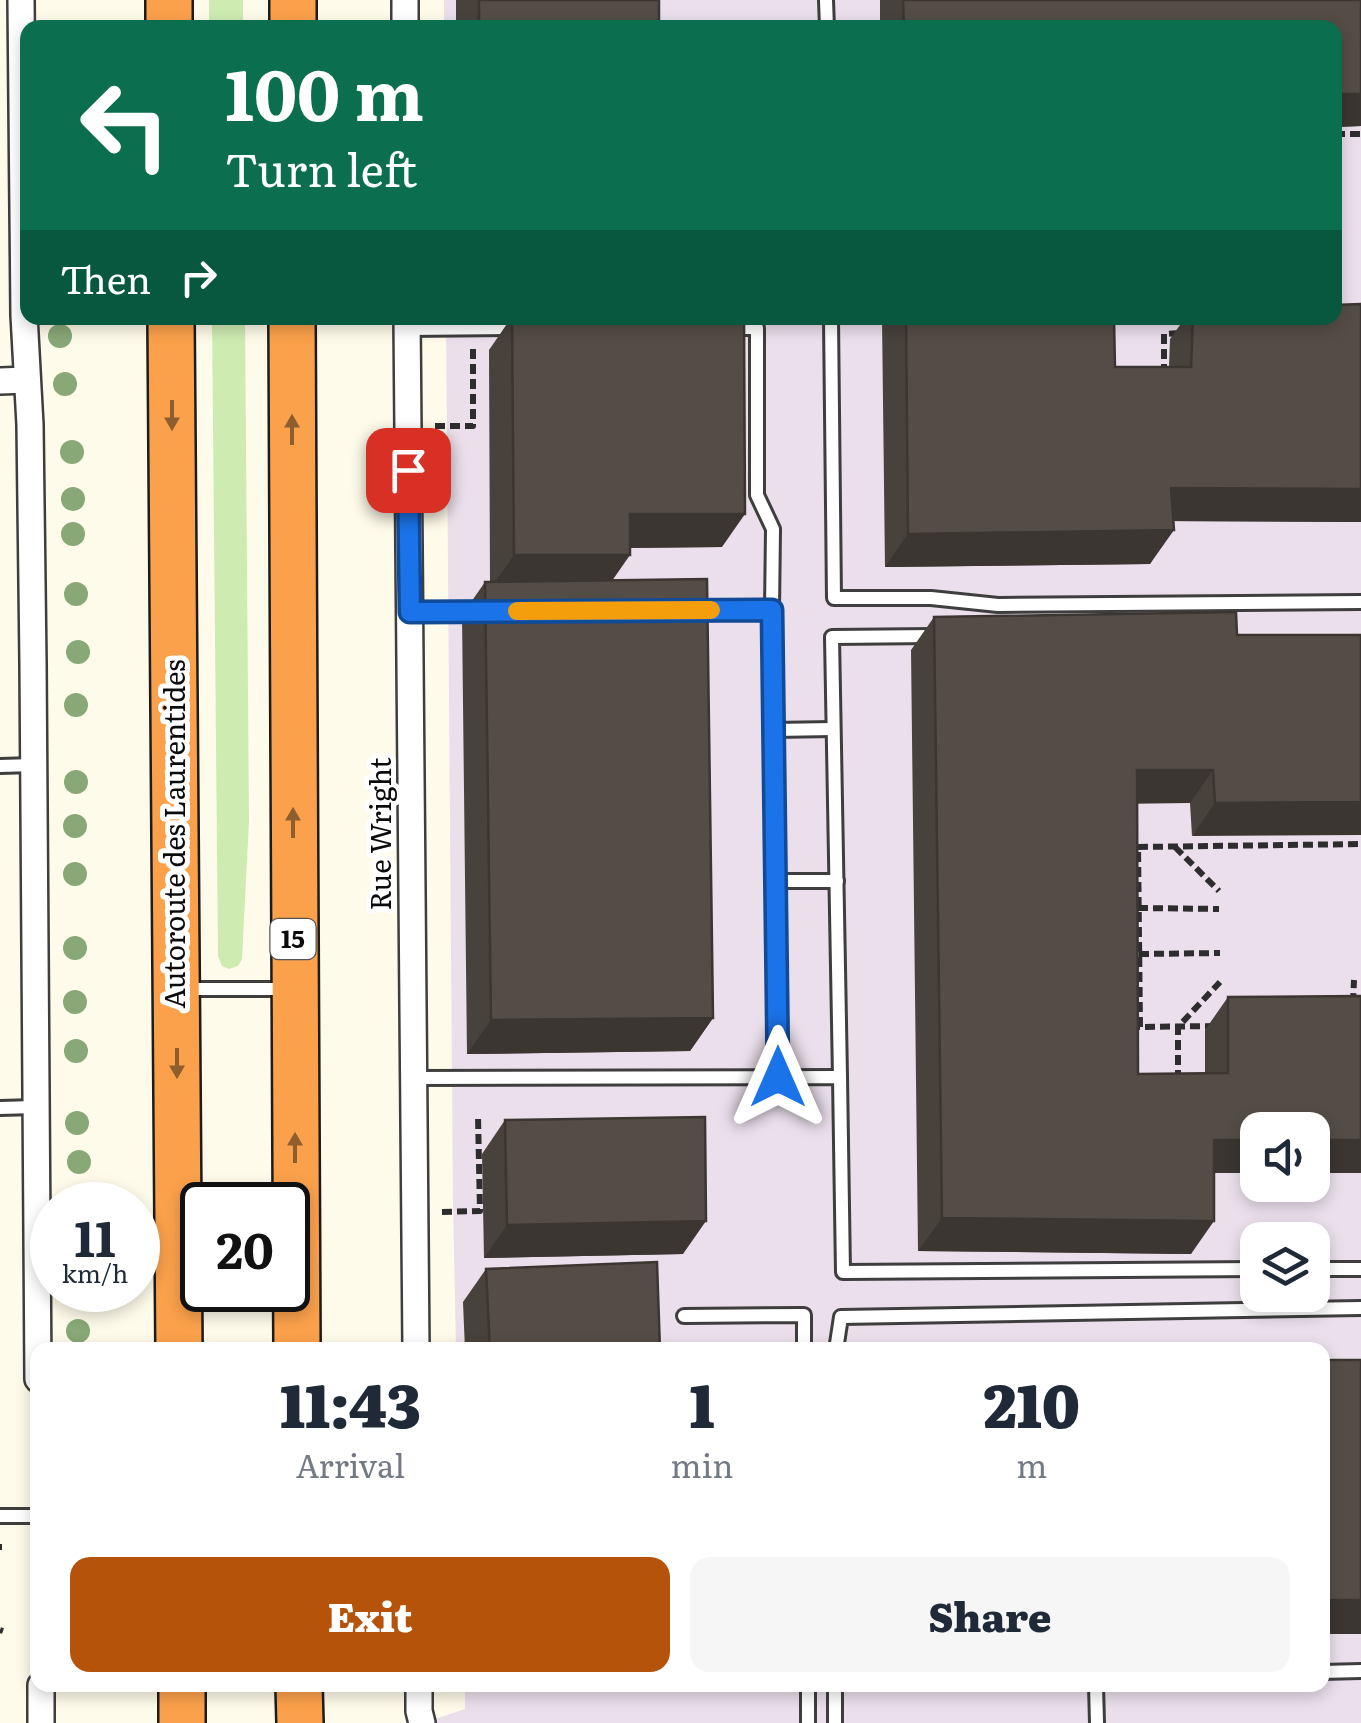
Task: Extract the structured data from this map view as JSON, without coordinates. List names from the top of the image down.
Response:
{
  "streets": {
    "highway": ["Autoroute des Laurentides", "15"],
    "street": ["Rue Wright"]
  },
  "page": {
    "turn": ["100 m", "Turn left"],
    "then": "Then",
    "speed": "11 km/h",
    "limit": "20",
    "eta": [
      "11:43",
      "Arrival",
      "1",
      "min",
      "210",
      "m"
    ],
    "buttons": ["Exit", "Share"]
  }
}
